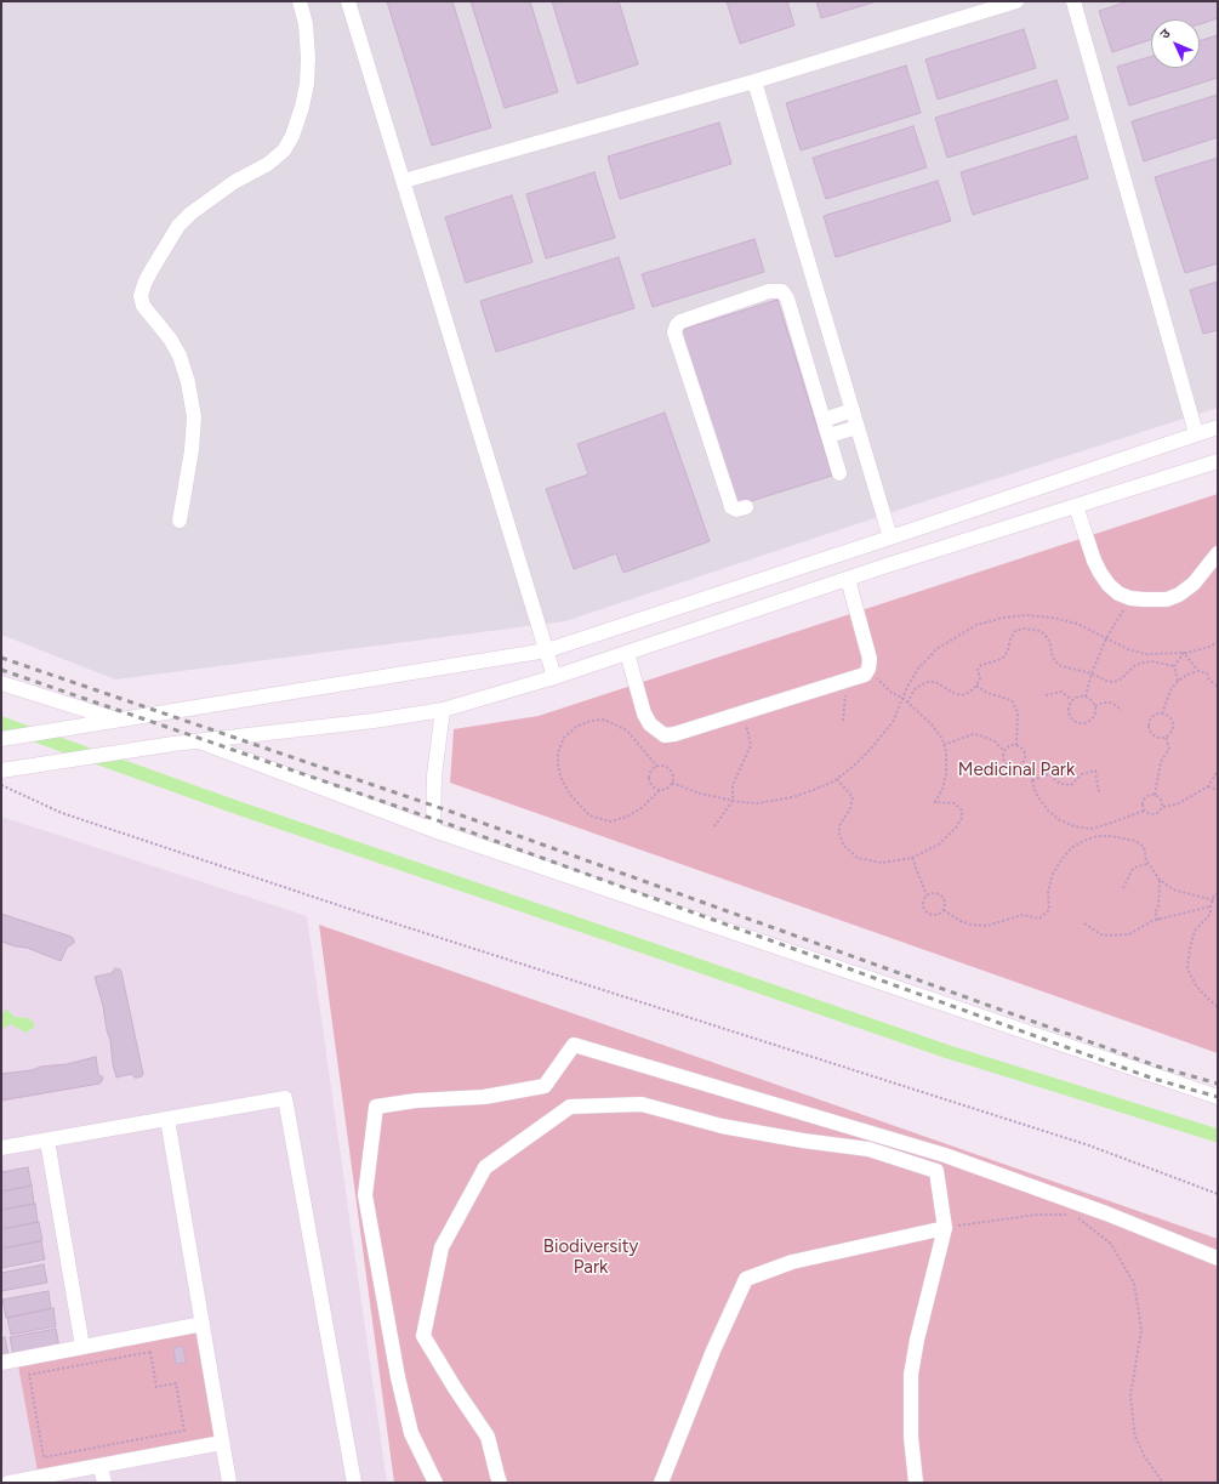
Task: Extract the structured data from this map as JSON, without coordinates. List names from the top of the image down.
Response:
{
  "parks": ["Medicinal Park", "Biodiversity Park"],
  "north": "top left"
}
